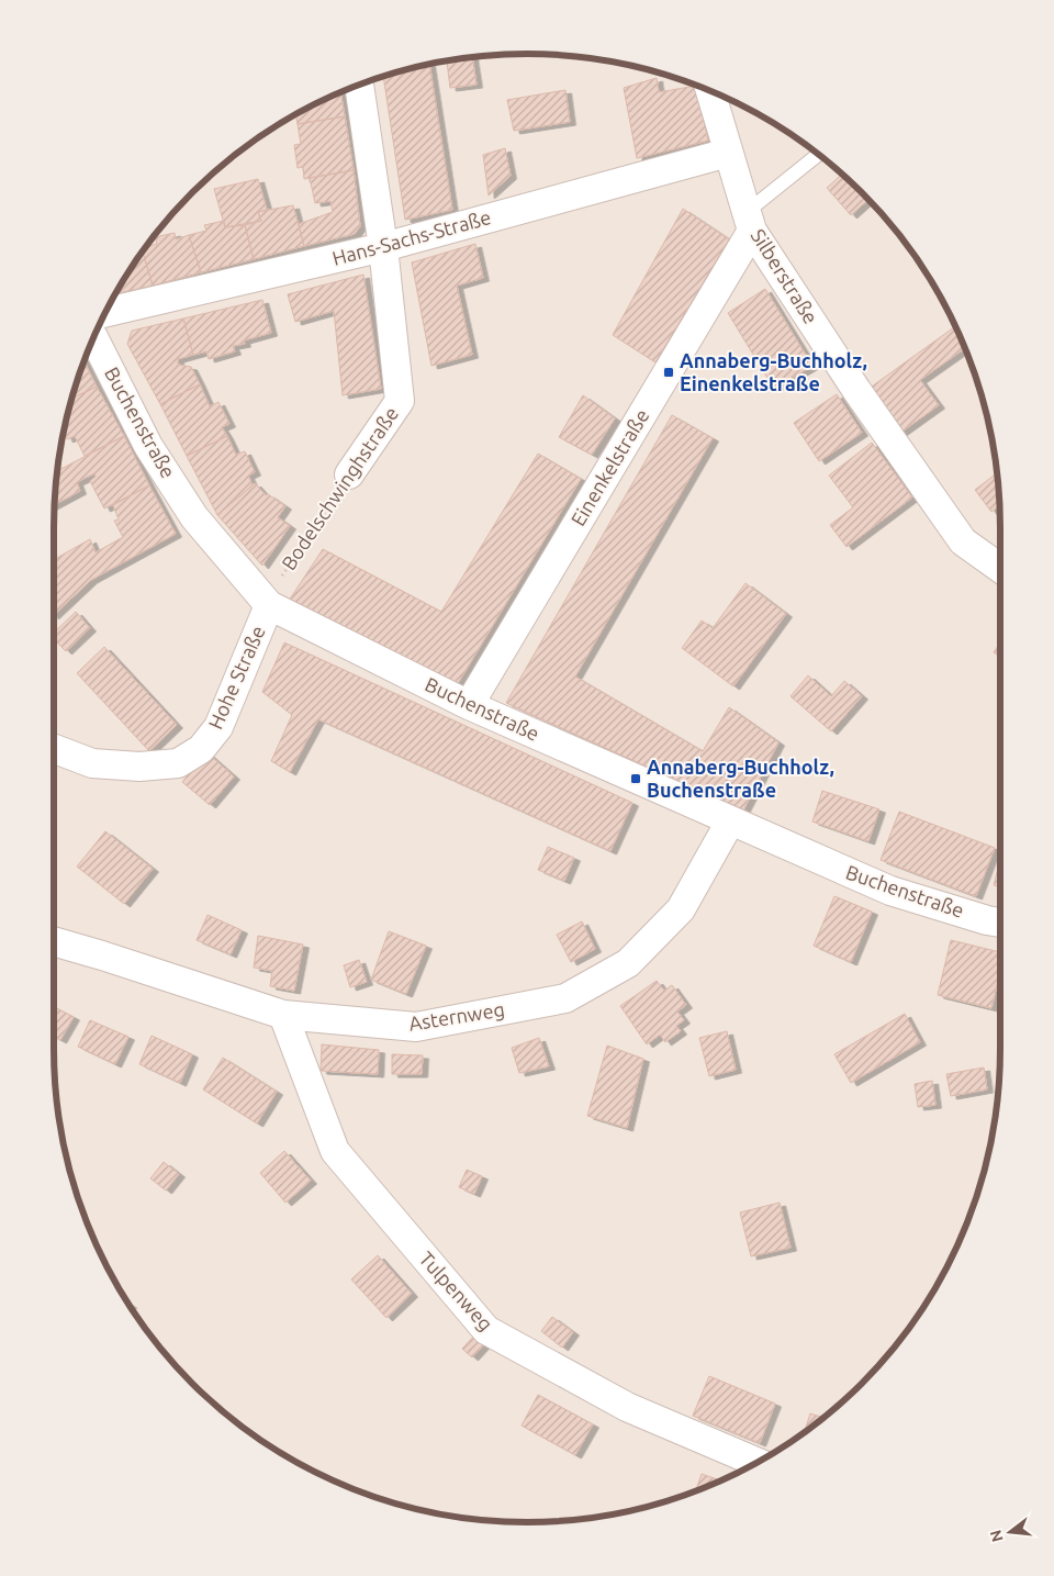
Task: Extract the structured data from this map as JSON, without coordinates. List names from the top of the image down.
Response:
{
  "streets": {
    "street": [
      "Hans-Sachs-Straße",
      "Silberstraße",
      "Buchenstraße",
      "Einenkelstraße",
      "Bodelschwinghstraße",
      "Hohe Straße",
      "Asternweg",
      "Tulpenweg"
    ]
  },
  "crossings": [
    ["Hans-Sachs-Straße", "Silberstraße"],
    ["Hans-Sachs-Straße", "Bodelschwinghstraße"],
    ["Silberstraße", "Einenkelstraße"],
    ["Buchenstraße", "Einenkelstraße"],
    ["Buchenstraße", "Bodelschwinghstraße"],
    ["Buchenstraße", "Hohe Straße"],
    ["Buchenstraße", "Asternweg"],
    ["Bodelschwinghstraße", "Hohe Straße"],
    ["Asternweg", "Tulpenweg"]
  ],
  "places": {
    "transit": ["Annaberg-Buchholz, Einenkelstraße", "Annaberg-Buchholz, Buchenstraße"]
  },
  "north": "left"
}
